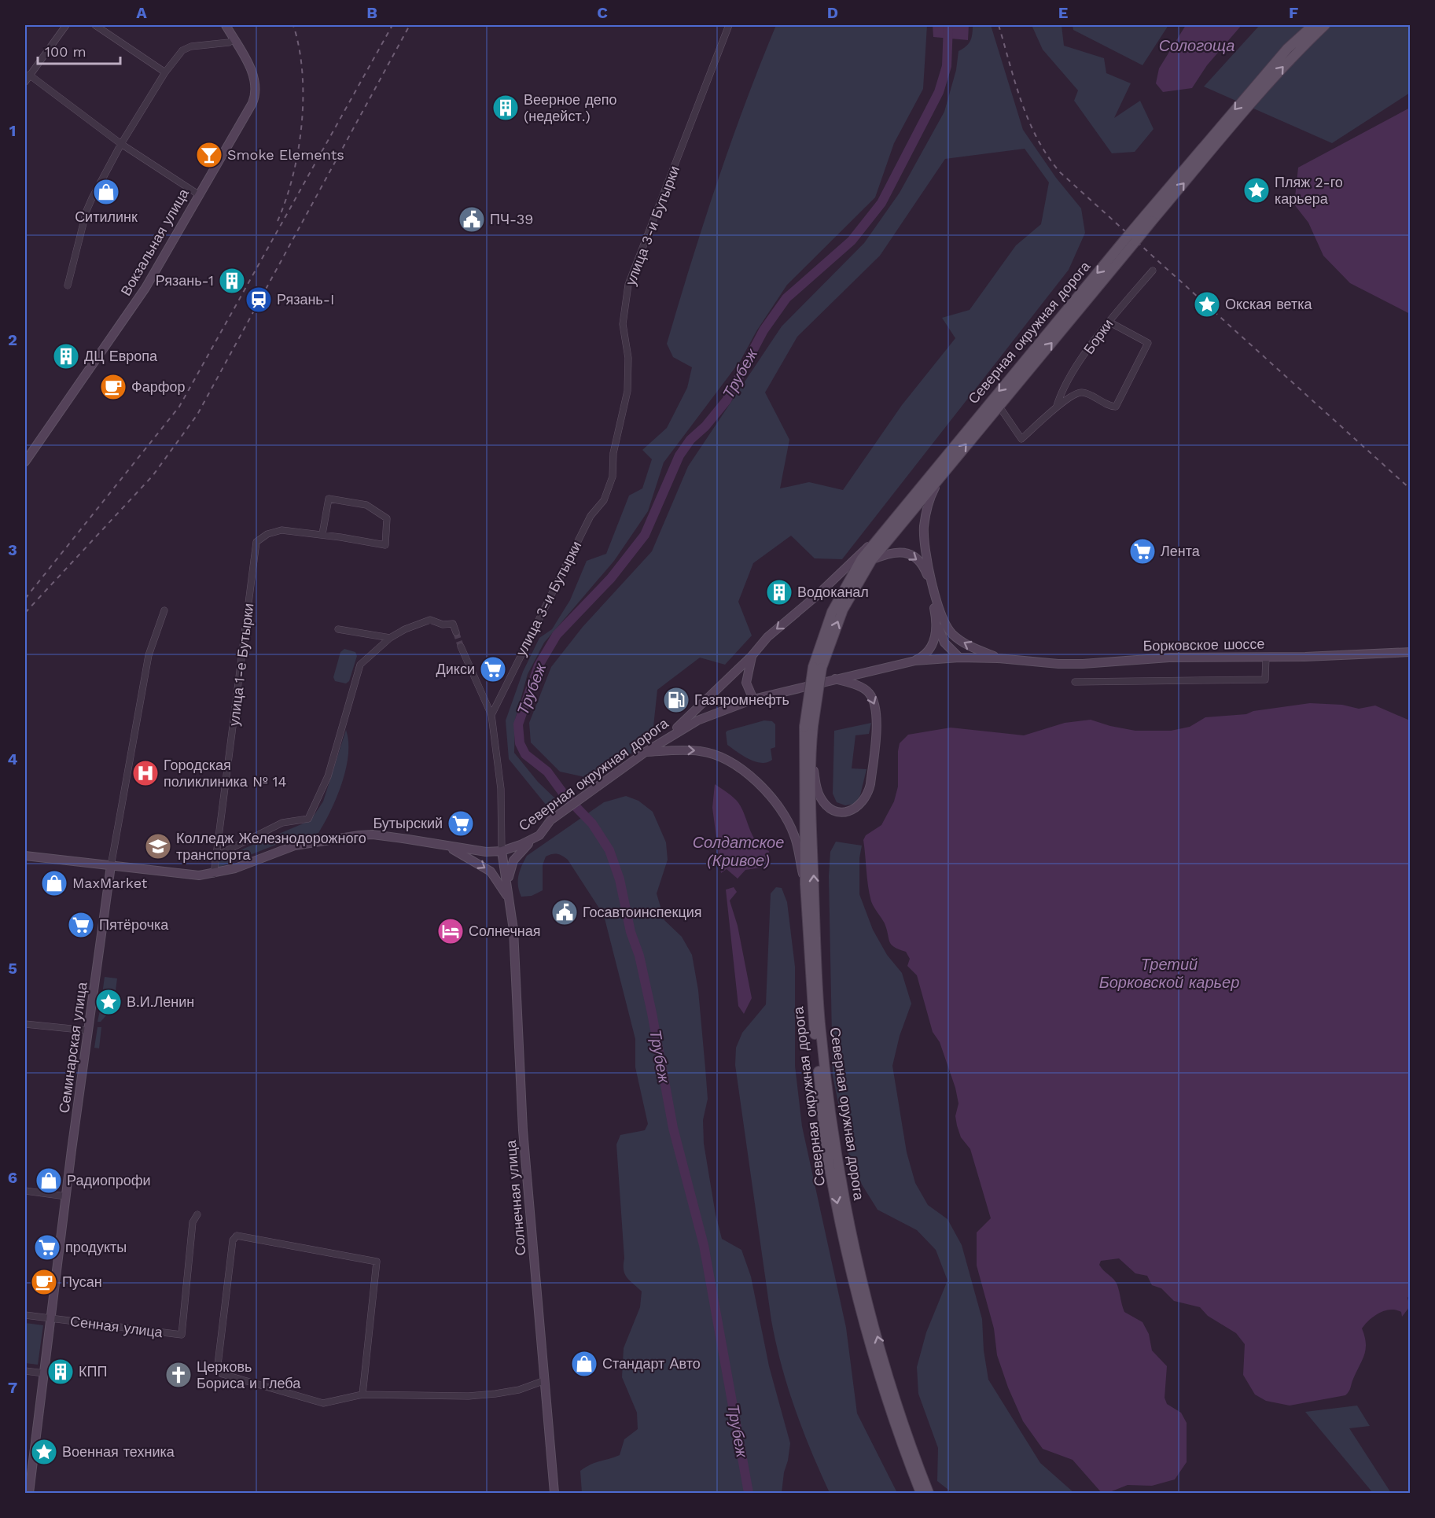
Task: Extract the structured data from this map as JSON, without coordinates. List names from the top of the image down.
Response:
{
  "streets": {
    "main road": [
      "Вокзальная улица",
      "Северная окружная дорога",
      "Борковское шоссе",
      "Семинарская улица",
      "Северная оружная дорога",
      "Солнечная улица"
    ],
    "street": [
      "улица 3-и Бутырки",
      "Борки",
      "улица 1-е Бутырки",
      "Сенная улица"
    ]
  },
  "crossings": [
    ["Северная окружная дорога", "Борковское шоссе"],
    ["Северная окружная дорога", "Северная оружная дорога"],
    ["Северная окружная дорога", "Солнечная улица"],
    ["Семинарская улица", "Сенная улица"]
  ],
  "one_way": ["Северная оружная дорога"],
  "water": [
    "Сологоща",
    "Трубеж",
    "Солдатское (Кривое)",
    "Третий Борковской карьер"
  ],
  "places": {
    "building": [
      "Веерное депо (недейст.)",
      "Рязань-1",
      "ДЦ Европа",
      "Водоканал",
      "КПП"
    ],
    "bar": ["Smoke Elements"],
    "place": [
      "Пляж 2-го карьера",
      "Окская ветка",
      "В.И.Ленин",
      "Военная техника"
    ],
    "shop": [
      "Ситилинк",
      "MaxMarket",
      "Радиопрофи",
      "Стандарт Авто"
    ],
    "public building": ["ПЧ-39", "Госавтоинспекция"],
    "station": ["Рязань-I"],
    "cafe": ["Фарфор", "Пусан"],
    "supermarket": [
      "Лента",
      "Дикси",
      "Бутырский",
      "Пятёрочка",
      "продукты"
    ],
    "fuel station": ["Газпромнефть"],
    "hospital": ["Городская поликлиника № 14"],
    "school or university": ["Колледж Железнодорожного транспорта"],
    "hotel": ["Солнечная"],
    "church": ["Церковь Бориса и Глеба"]
  },
  "scale_bar": "100 m",
  "grid": {
    "columns": [
      "A",
      "B",
      "C",
      "D",
      "E",
      "F"
    ],
    "rows": [
      "1",
      "2",
      "3",
      "4",
      "5",
      "6",
      "7"
    ]
  }
}
